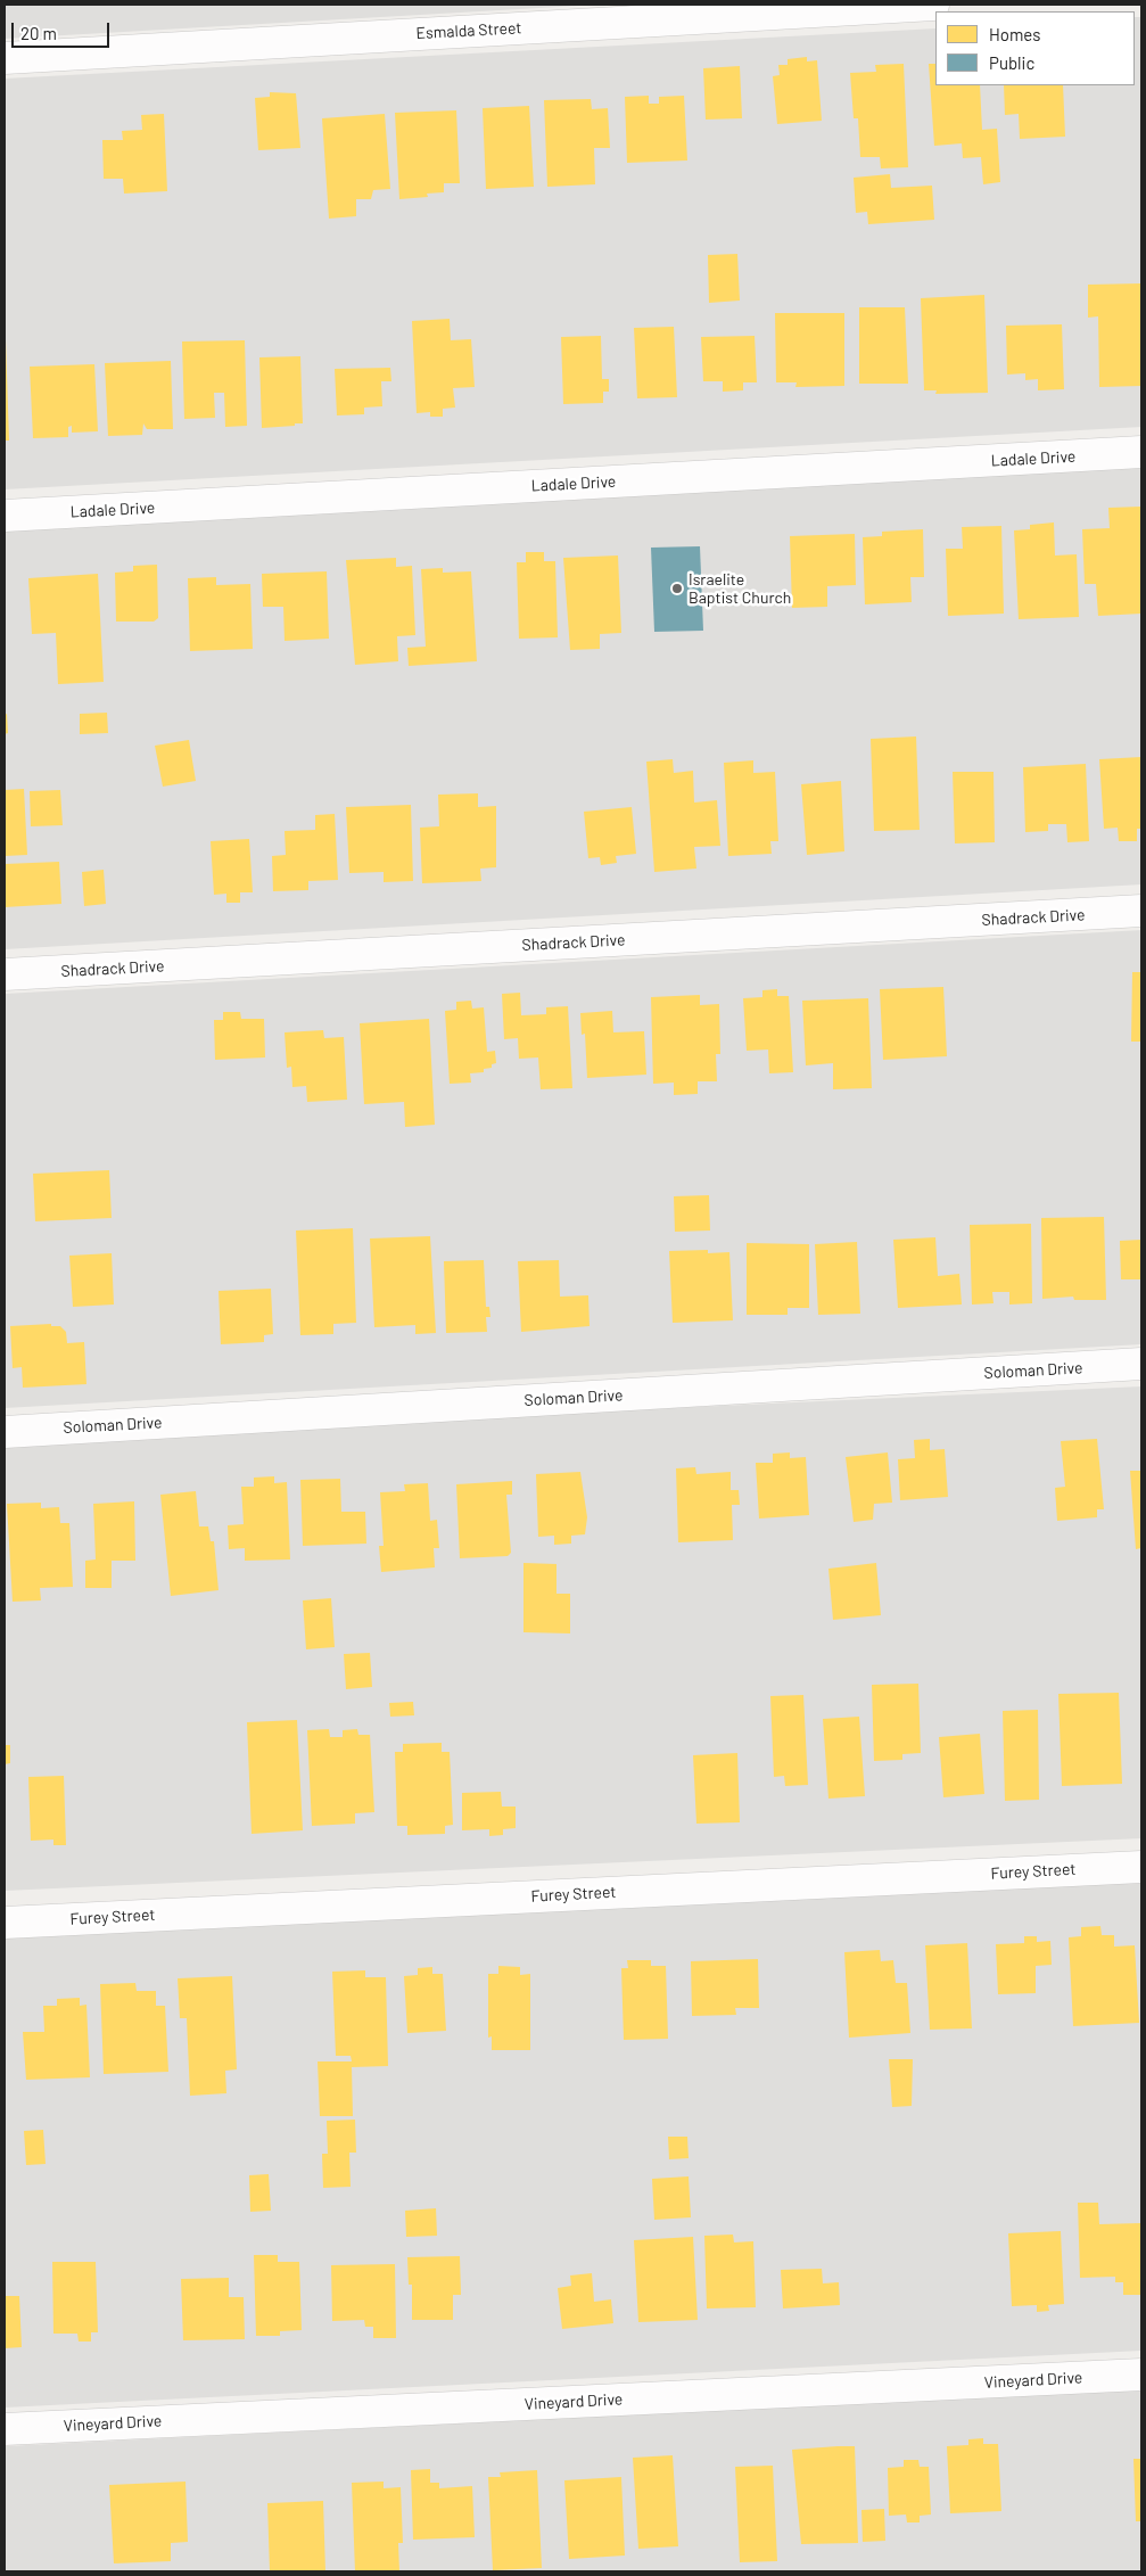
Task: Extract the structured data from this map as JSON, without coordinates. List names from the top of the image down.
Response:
{
  "streets": {
    "street": [
      "Esmalda Street",
      "Ladale Drive",
      "Shadrack Drive",
      "Soloman Drive",
      "Furey Street",
      "Vineyard Drive"
    ]
  },
  "places": ["Israelite Baptist Church"],
  "legend": ["Homes", "Public"],
  "scale_bar": "20 m"
}
